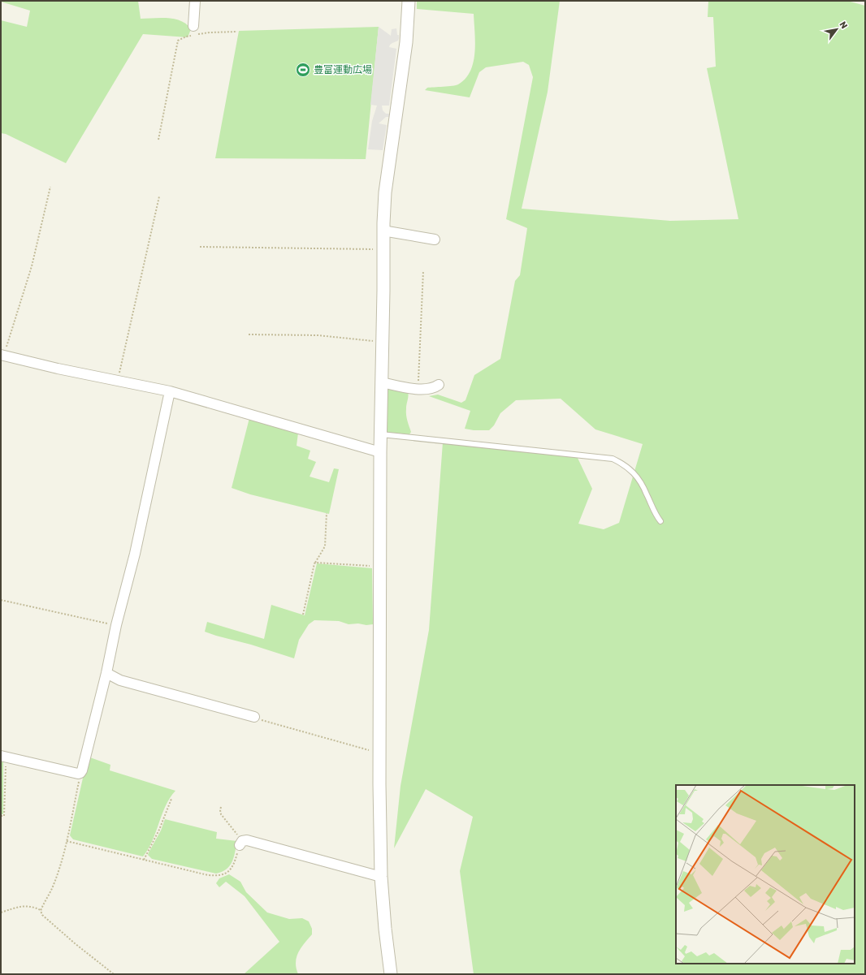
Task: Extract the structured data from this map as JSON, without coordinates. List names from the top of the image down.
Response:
{
  "places": {
    "sports": ["豊富運動広場"]
  },
  "north": "top right"
}
